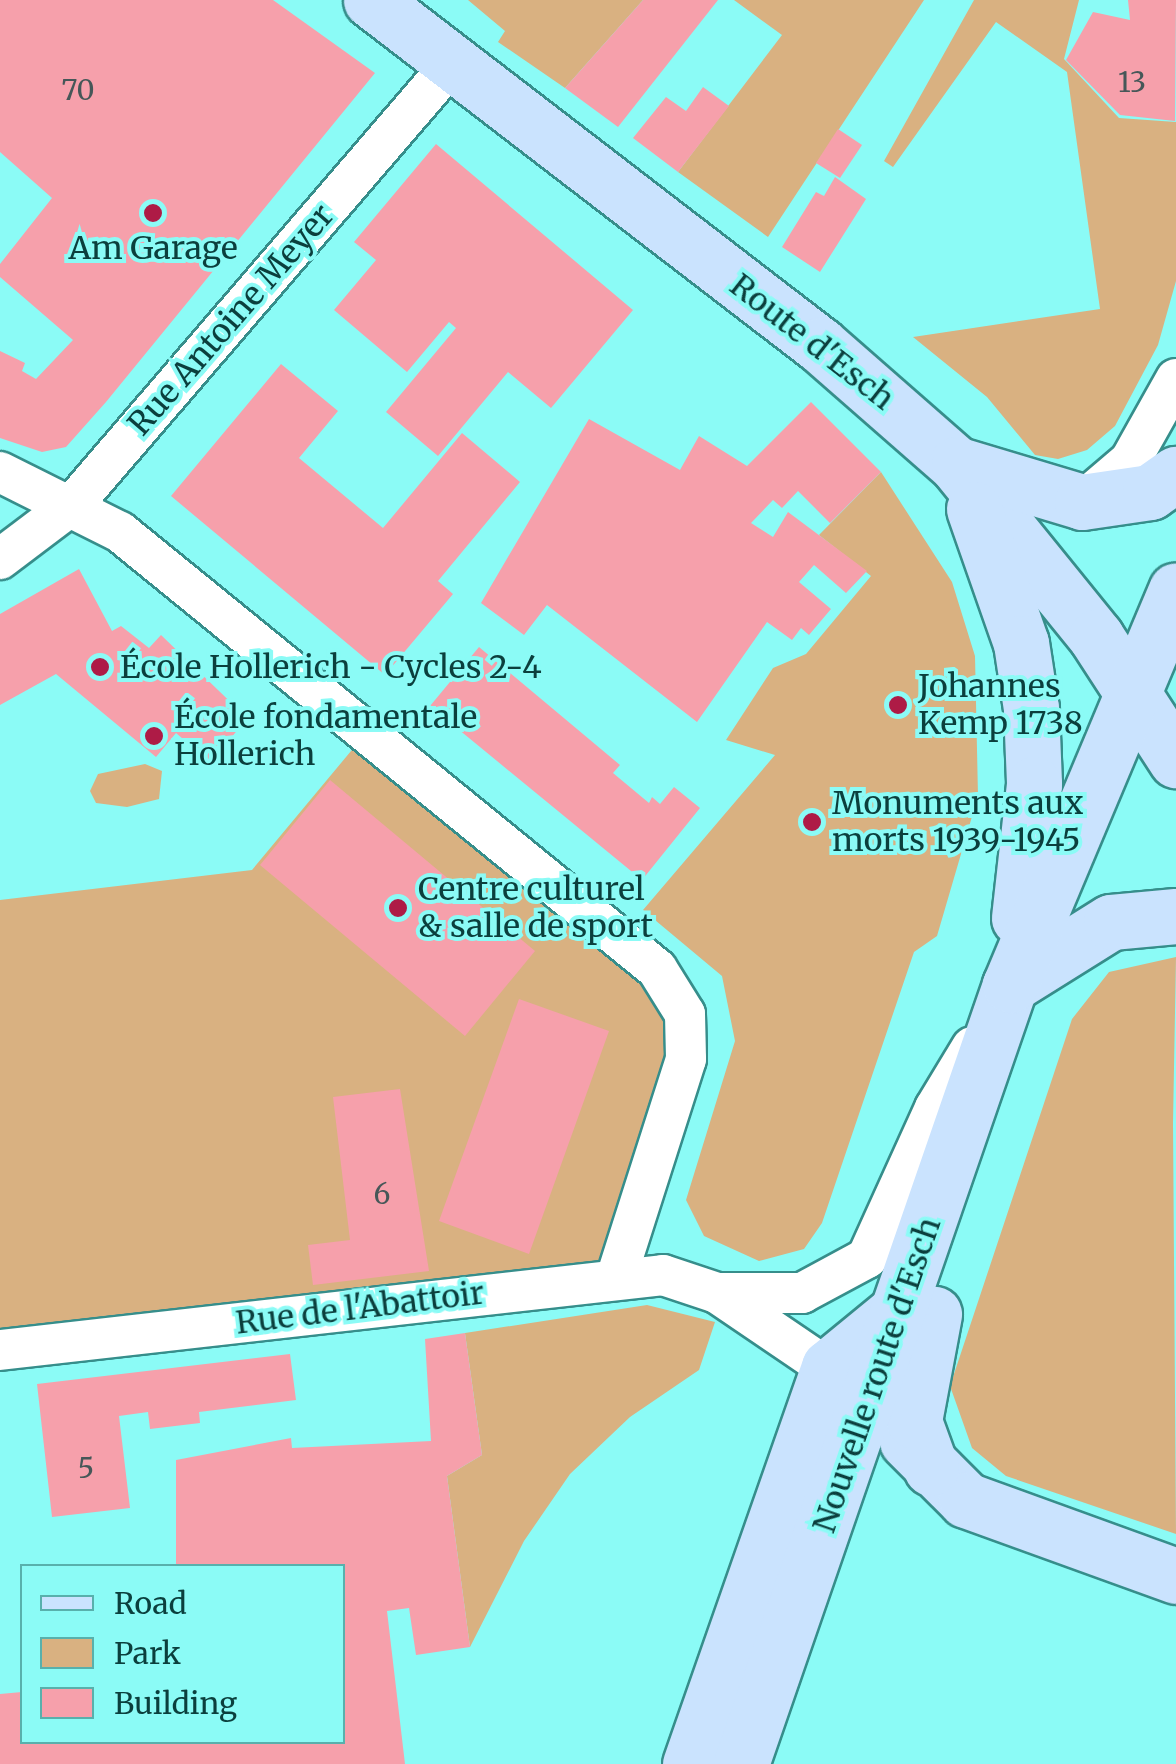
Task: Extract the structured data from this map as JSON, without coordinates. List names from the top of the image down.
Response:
{
  "streets": {
    "main road": ["Route d'Esch", "Nouvelle route d'Esch"],
    "street": ["Rue Antoine Meyer", "Rue de l'Abattoir"]
  },
  "crossings": [
    ["Rue Antoine Meyer", "Route d'Esch"],
    ["Route d'Esch", "Nouvelle route d'Esch"],
    ["Rue de l'Abattoir", "Nouvelle route d'Esch"]
  ],
  "places": [
    "Am Garage",
    "École Hollerich - Cycles 2-4",
    "Johannes Kemp 1738",
    "École fondamentale Hollerich",
    "Monuments aux morts 1939-1945",
    "Centre culturel & salle de sport"
  ],
  "house_numbers": [
    "13",
    "70",
    "6",
    "5"
  ],
  "legend": ["Road", "Park", "Building"]
}
